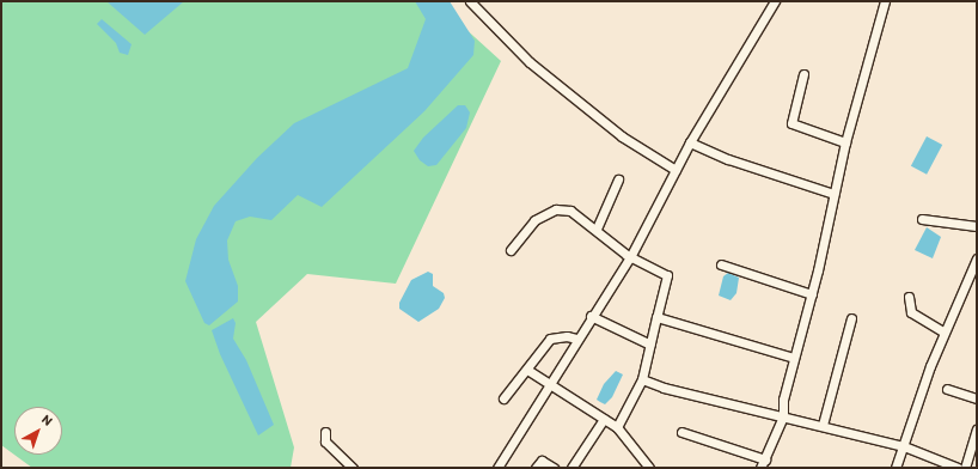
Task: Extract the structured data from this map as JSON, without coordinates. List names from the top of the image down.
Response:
{
  "north": "top right"
}
